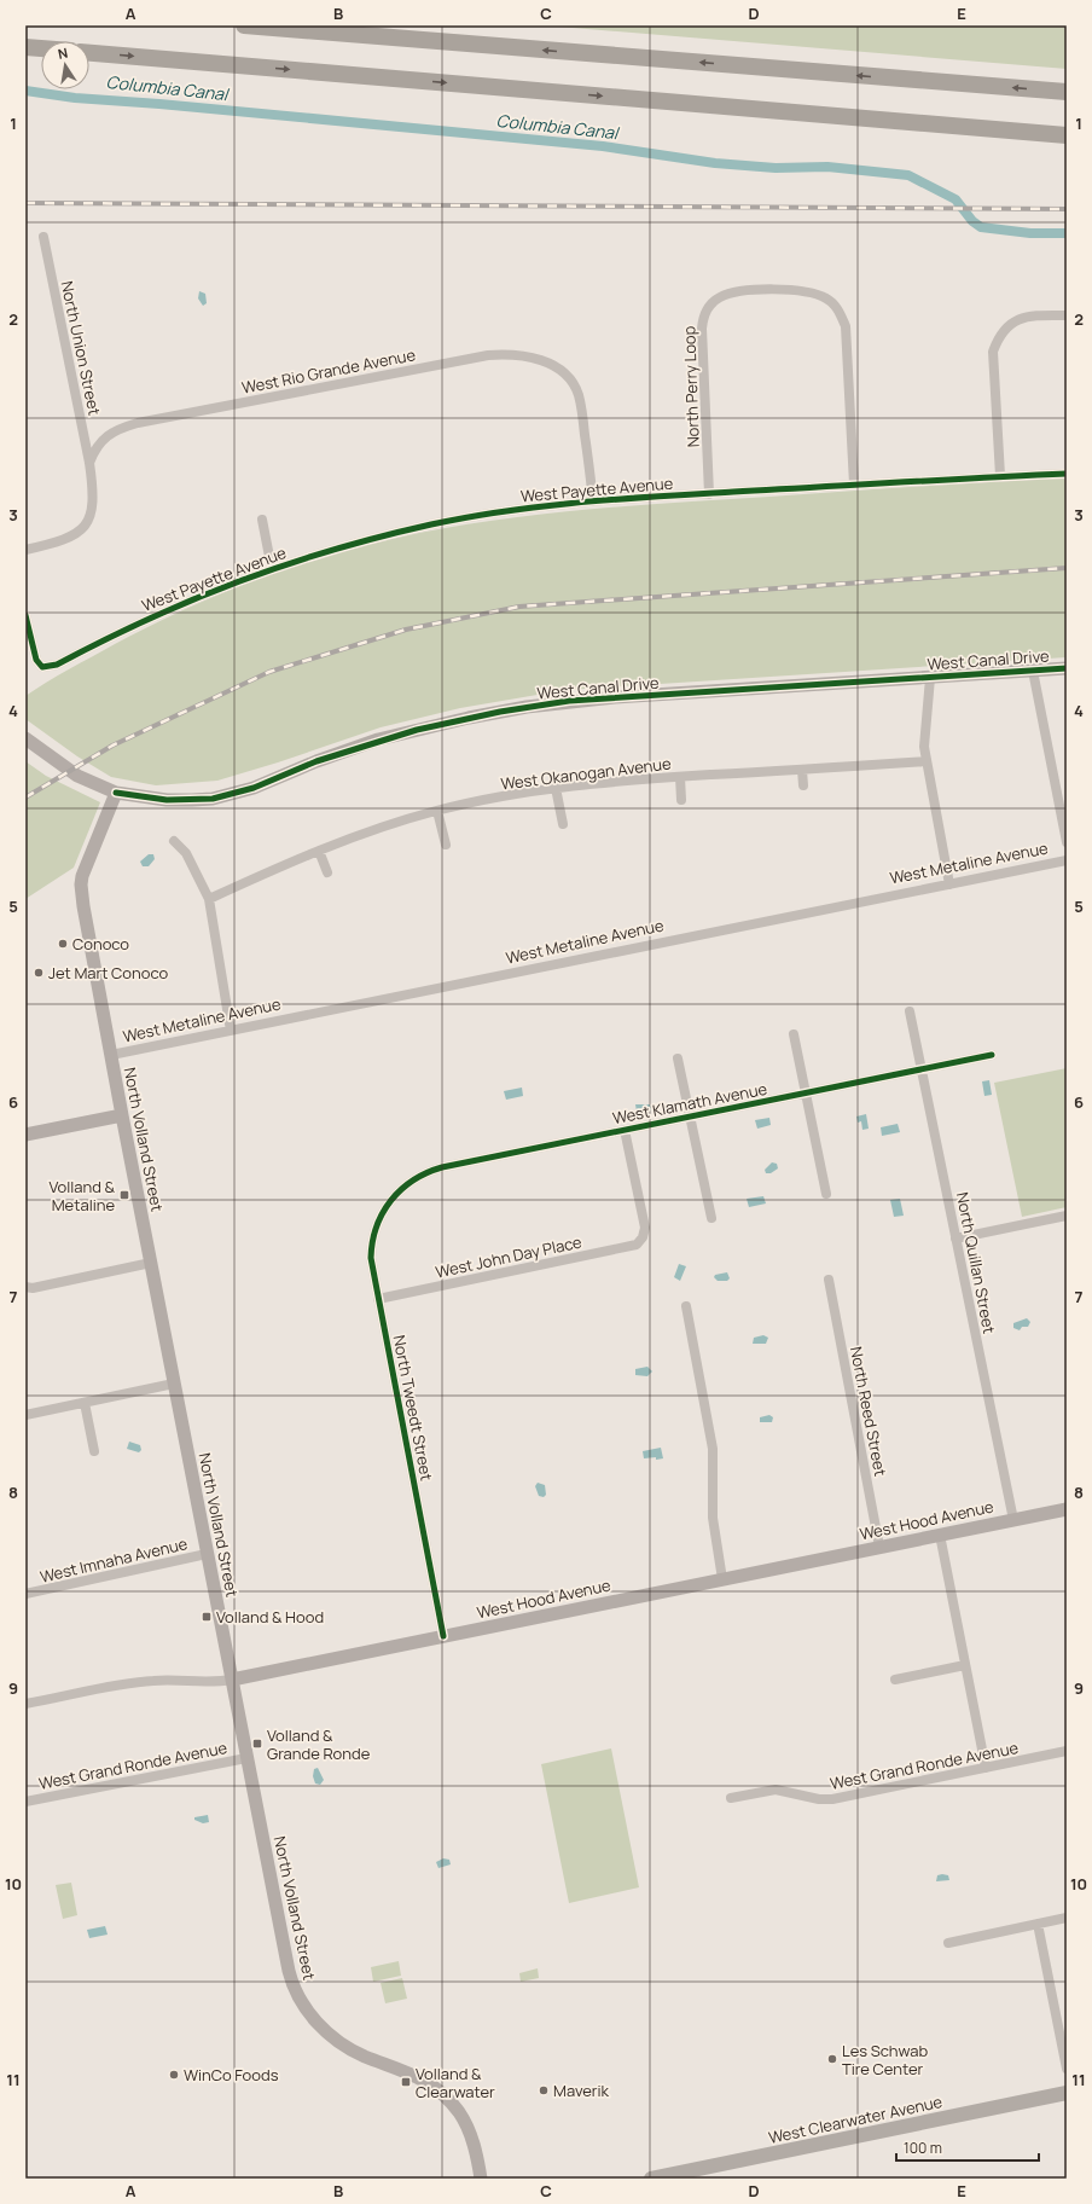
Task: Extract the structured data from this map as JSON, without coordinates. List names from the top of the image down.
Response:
{
  "streets": {
    "main road": ["West Clearwater Avenue"],
    "street": [
      "North Union Street",
      "West Rio Grande Avenue",
      "North Perry Loop",
      "West Payette Avenue",
      "West Canal Drive",
      "West Okanogan Avenue",
      "West Metaline Avenue",
      "West Klamath Avenue",
      "North Volland Street",
      "West John Day Place",
      "North Quillan Street",
      "North Tweedt Street",
      "North Reed Street",
      "West Hood Avenue",
      "West Imnaha Avenue",
      "West Grand Ronde Avenue"
    ]
  },
  "crossings": [
    ["North Union Street", "West Rio Grande Avenue"],
    ["West Rio Grande Avenue", "West Payette Avenue"],
    ["North Perry Loop", "West Payette Avenue"],
    ["West Canal Drive", "North Volland Street"],
    ["West Metaline Avenue", "North Volland Street"],
    ["West Klamath Avenue", "West John Day Place"],
    ["West Klamath Avenue", "North Quillan Street"],
    ["West Klamath Avenue", "North Tweedt Street"],
    ["North Volland Street", "West Hood Avenue"],
    ["North Volland Street", "West Imnaha Avenue"],
    ["North Volland Street", "West Grand Ronde Avenue"],
    ["West John Day Place", "North Tweedt Street"],
    ["North Quillan Street", "West Hood Avenue"],
    ["North Tweedt Street", "West Hood Avenue"],
    ["North Reed Street", "West Hood Avenue"]
  ],
  "water": ["Columbia Canal"],
  "places": {
    "other": [
      "Conoco",
      "Jet Mart Conoco",
      "Les Schwab Tire Center",
      "WinCo Foods",
      "Maverik"
    ],
    "transit": [
      "Volland & Metaline",
      "Volland & Hood",
      "Volland & Grande Ronde",
      "Volland & Clearwater"
    ]
  },
  "scale_bar": "100 m",
  "north": "top",
  "grid": {
    "columns": [
      "A",
      "B",
      "C",
      "D",
      "E"
    ],
    "rows": [
      "1",
      "2",
      "3",
      "4",
      "5",
      "6",
      "7",
      "8",
      "9",
      "10",
      "11"
    ]
  }
}
